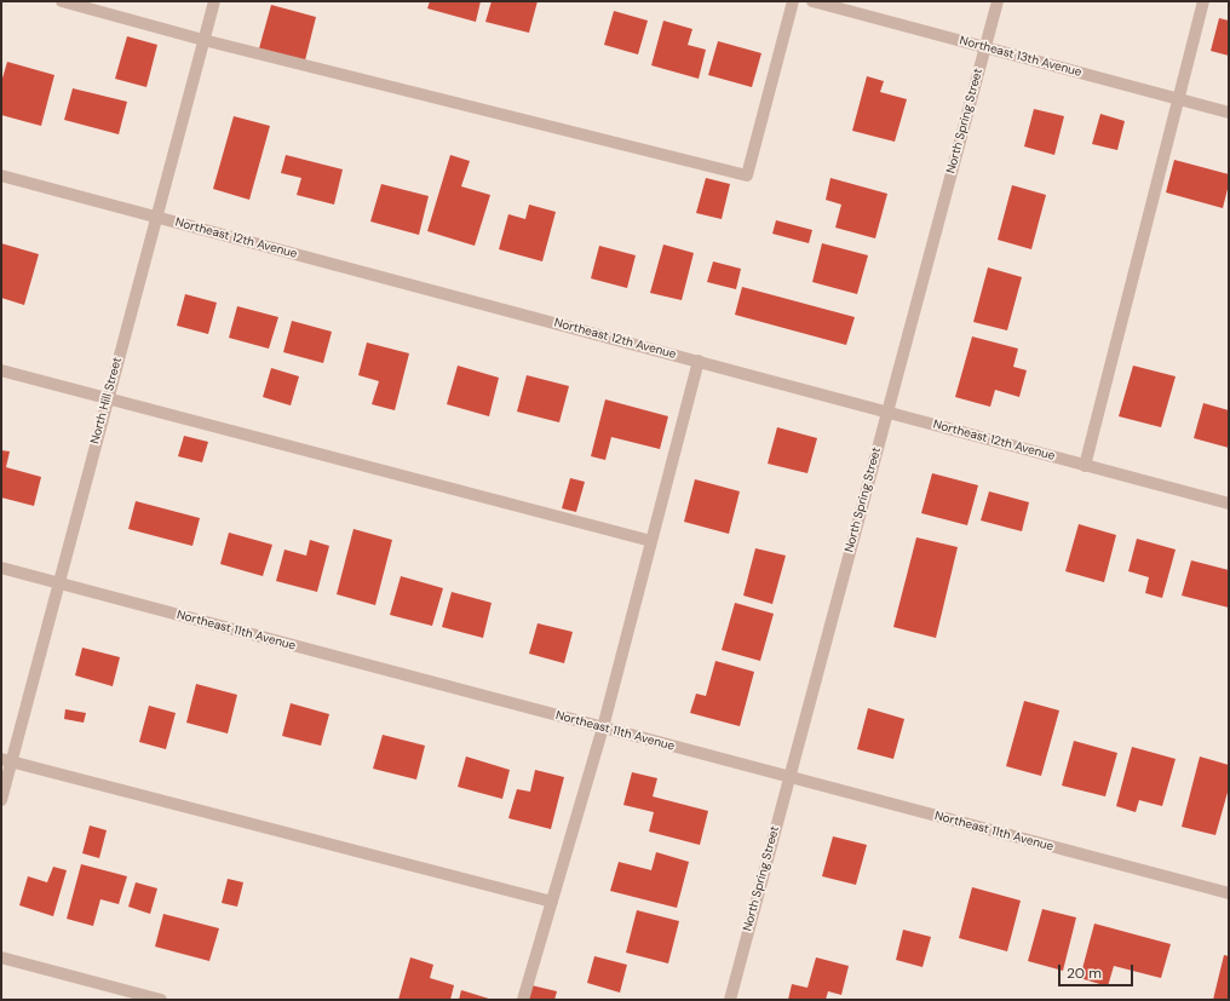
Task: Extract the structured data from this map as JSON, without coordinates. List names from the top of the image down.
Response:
{
  "streets": {
    "street": [
      "Northeast 13th Avenue",
      "North Spring Street",
      "Northeast 12th Avenue",
      "North Hill Street",
      "Northeast 11th Avenue"
    ]
  },
  "crossings": [
    ["Northeast 13th Avenue", "North Spring Street"],
    ["North Spring Street", "Northeast 12th Avenue"],
    ["North Spring Street", "Northeast 11th Avenue"],
    ["Northeast 12th Avenue", "North Hill Street"],
    ["North Hill Street", "Northeast 11th Avenue"]
  ],
  "scale_bar": "20 m"
}
